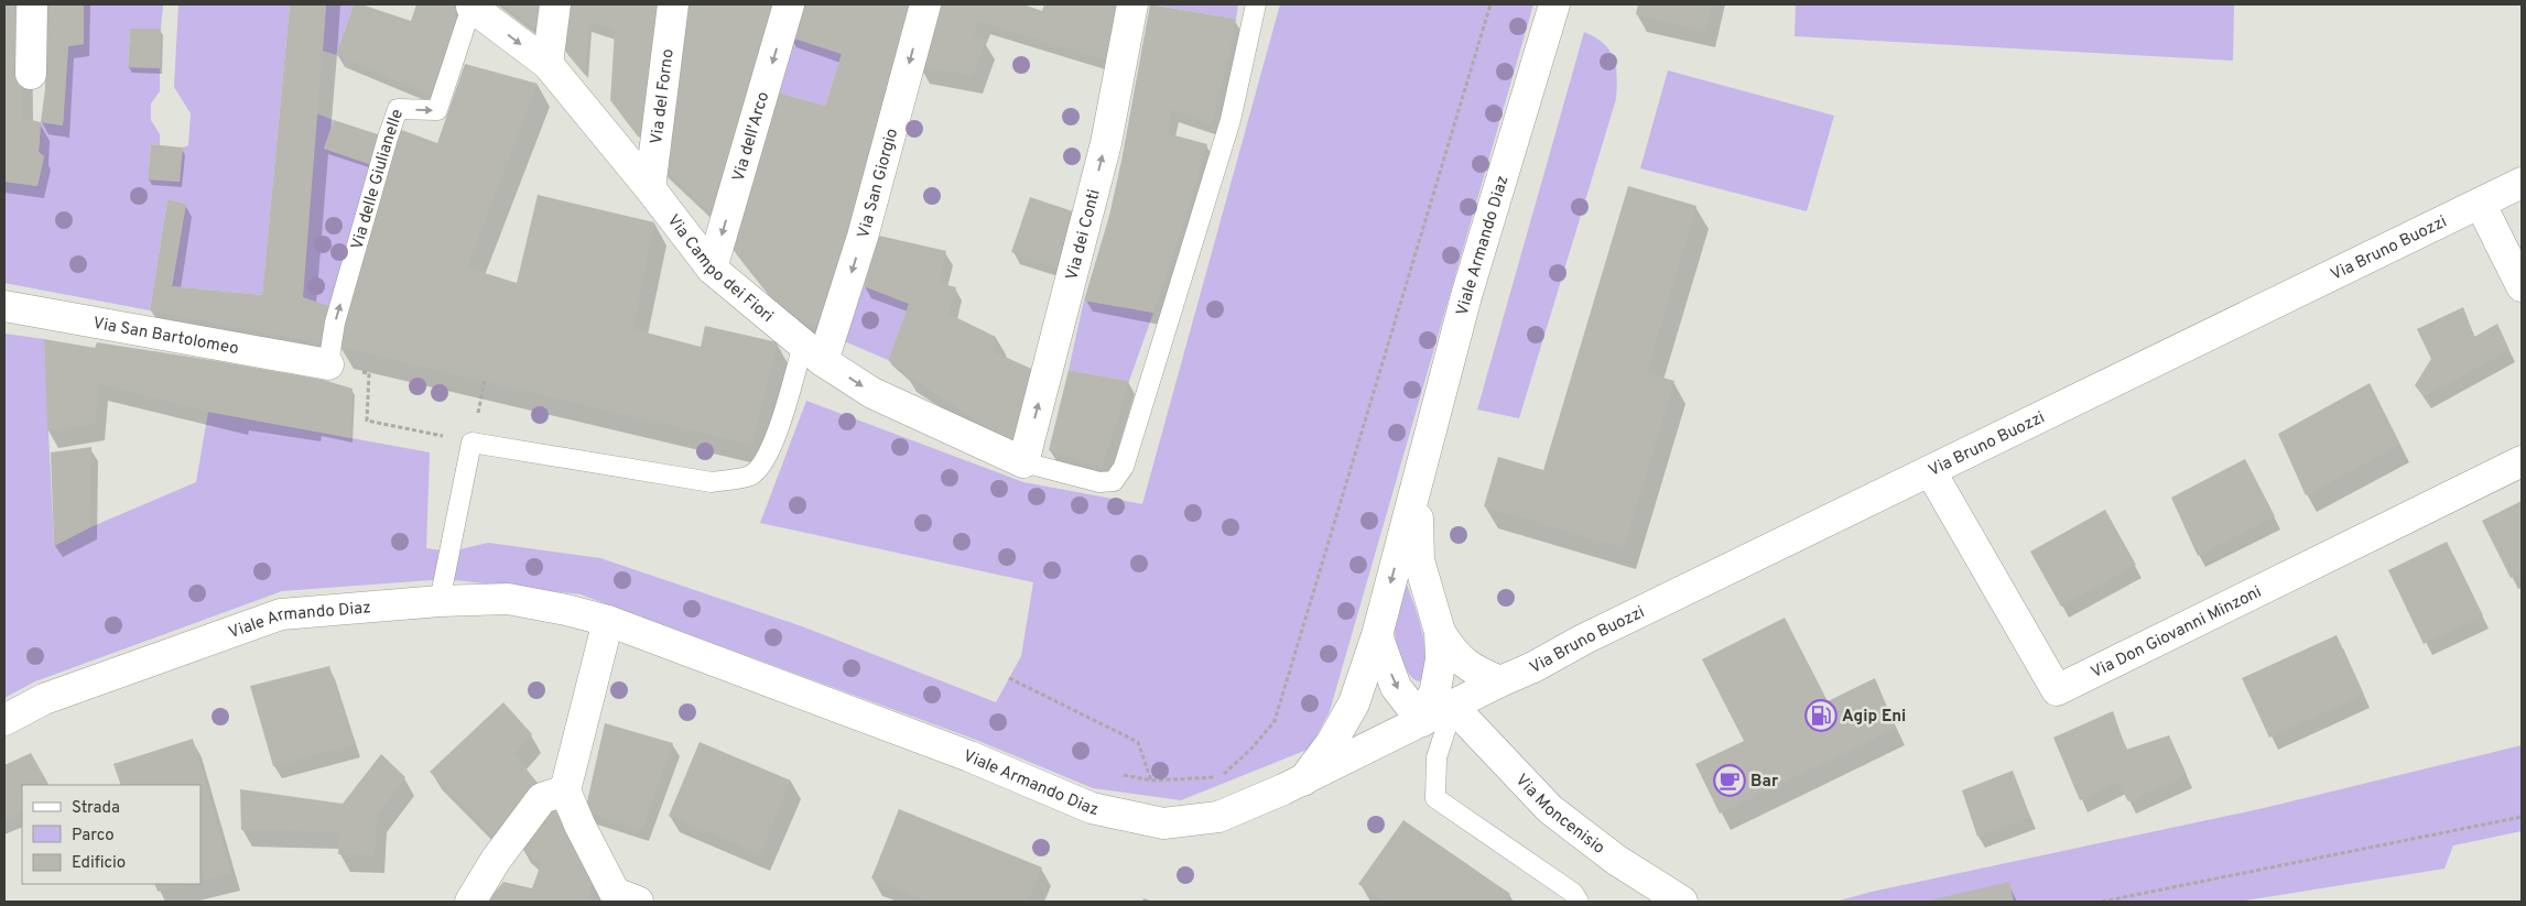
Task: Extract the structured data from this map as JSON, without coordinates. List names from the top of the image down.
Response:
{
  "streets": {
    "street": [
      "Via del Forno",
      "Via dell'Arco",
      "Via San Giorgio",
      "Via dei Conti",
      "Viale Armando Diaz",
      "Via Bruno Buozzi",
      "Via Campo dei Fiori",
      "Via San Bartolomeo",
      "Via Don Giovanni Minzoni",
      "Via Moncenisio"
    ],
    "lane": ["Via delle Giulianelle"]
  },
  "crossings": [
    ["Via del Forno", "Via Campo dei Fiori"],
    ["Via dell'Arco", "Via Campo dei Fiori"],
    ["Via delle Giulianelle", "Via Campo dei Fiori"],
    ["Via delle Giulianelle", "Via San Bartolomeo"],
    ["Via San Giorgio", "Via Campo dei Fiori"],
    ["Via dei Conti", "Via Campo dei Fiori"],
    ["Viale Armando Diaz", "Via Bruno Buozzi"],
    ["Viale Armando Diaz", "Via Moncenisio"],
    ["Via Bruno Buozzi", "Via Don Giovanni Minzoni"],
    ["Via Bruno Buozzi", "Via Moncenisio"]
  ],
  "one_way": [
    "Via dell'Arco",
    "Via delle Giulianelle",
    "Via San Giorgio",
    "Via dei Conti",
    "Via Campo dei Fiori"
  ],
  "places": {
    "fuel station": ["Agip Eni"],
    "cafe": ["Bar"]
  },
  "legend": ["Strada", "Parco", "Edificio"]
}
